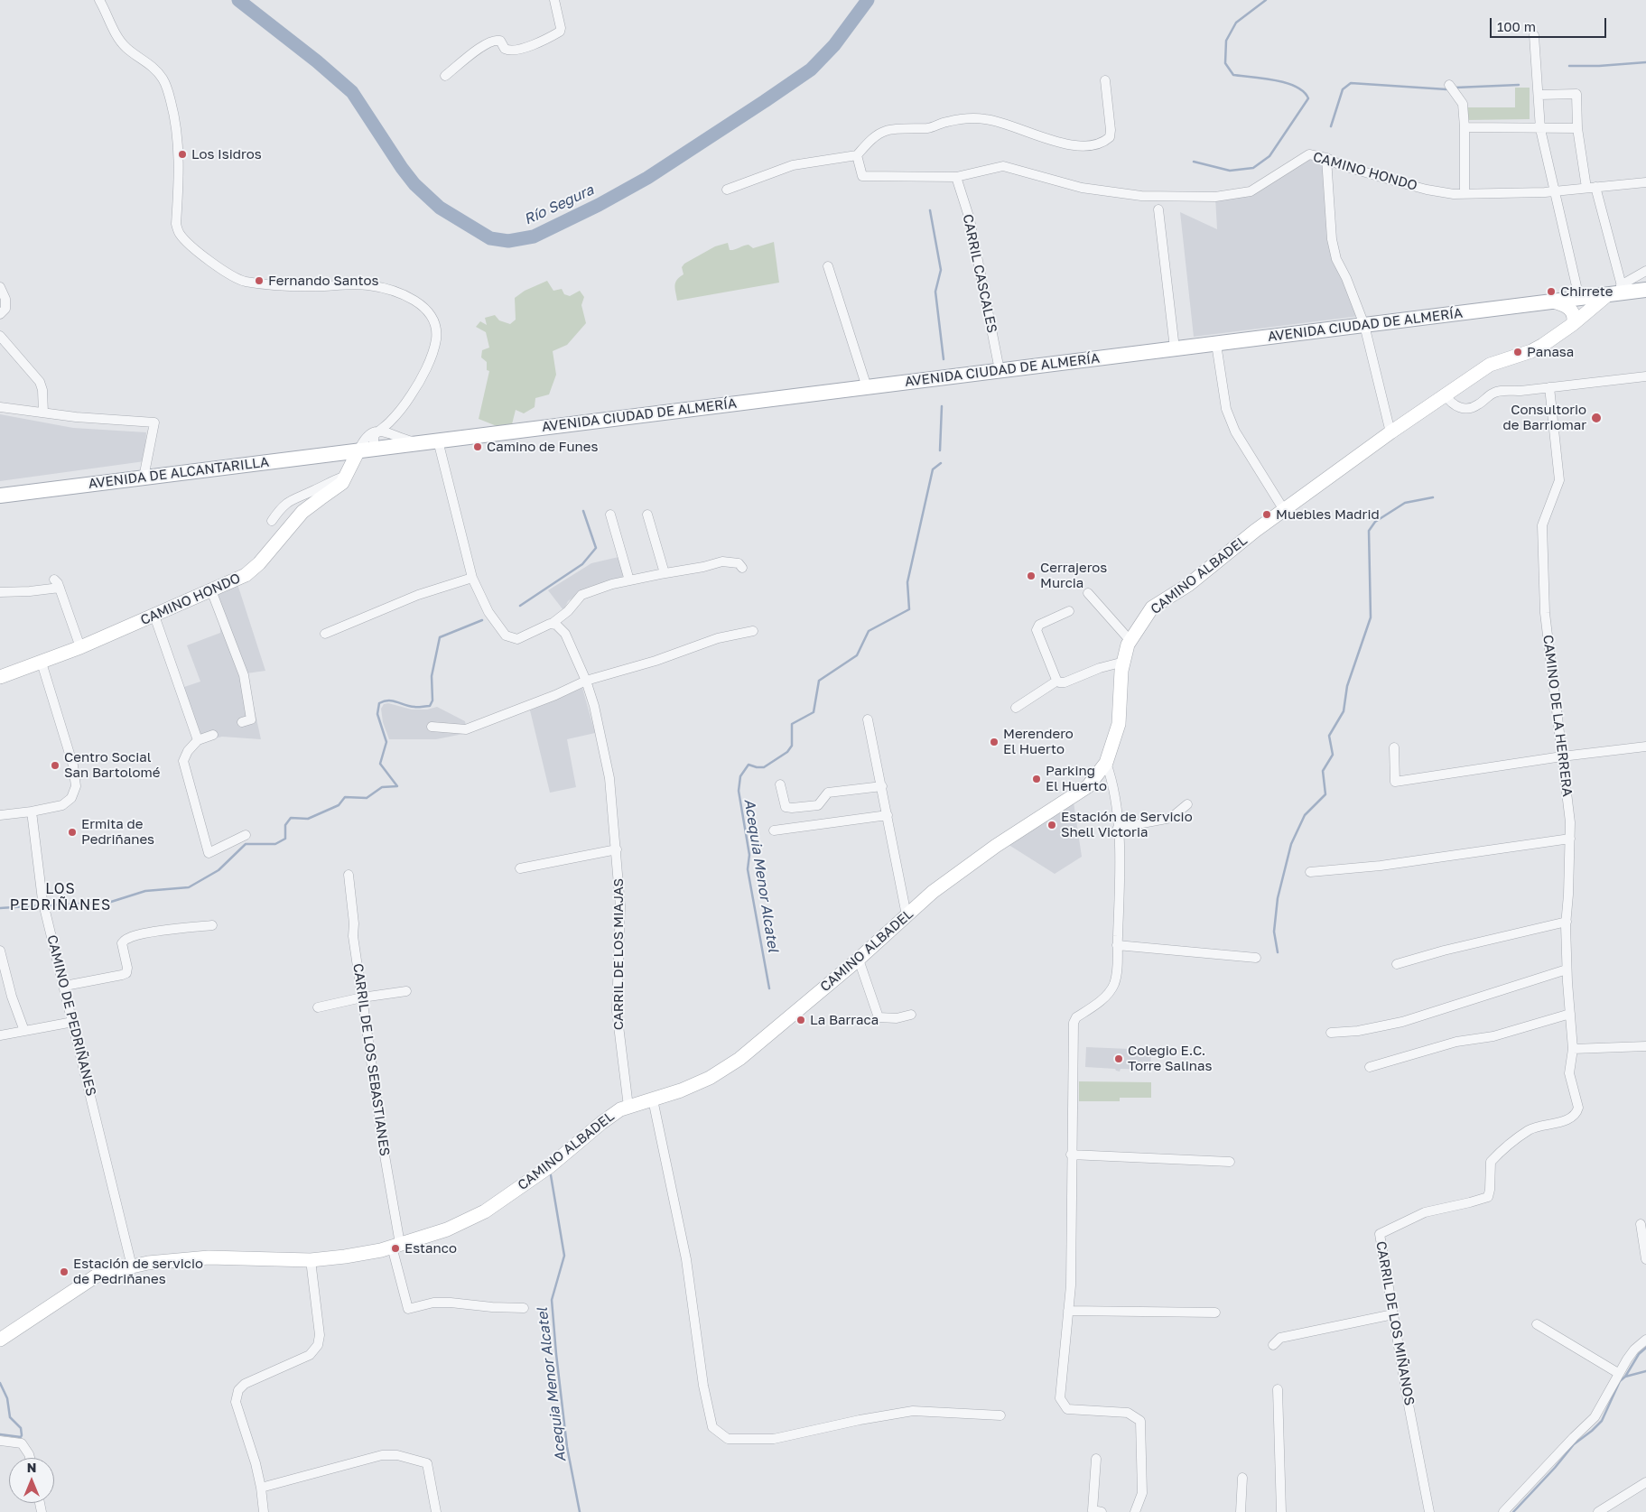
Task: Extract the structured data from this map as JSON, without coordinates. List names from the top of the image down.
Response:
{
  "streets": {
    "main road": [
      "CAMINO HONDO",
      "AVENIDA CIUDAD DE ALMERÍA",
      "AVENIDA DE ALCANTARILLA",
      "CAMINO ALBADEL"
    ],
    "street": [
      "CARRIL CASCALES",
      "CAMINO DE LA HERRERA",
      "CARRIL DE LOS MIAJAS",
      "CAMINO DE PEDRIÑANES",
      "CARRIL DE LOS SEBASTIANES",
      "CARRIL DE LOS MIÑANOS"
    ]
  },
  "crossings": [
    ["CAMINO HONDO", "CARRIL CASCALES"],
    ["CAMINO HONDO", "AVENIDA CIUDAD DE ALMERÍA"],
    ["CAMINO HONDO", "AVENIDA DE ALCANTARILLA"],
    ["CARRIL CASCALES", "AVENIDA CIUDAD DE ALMERÍA"],
    ["AVENIDA CIUDAD DE ALMERÍA", "AVENIDA DE ALCANTARILLA"],
    ["AVENIDA CIUDAD DE ALMERÍA", "CAMINO ALBADEL"],
    ["CAMINO ALBADEL", "CARRIL DE LOS MIAJAS"],
    ["CAMINO ALBADEL", "CAMINO DE PEDRIÑANES"],
    ["CAMINO ALBADEL", "CARRIL DE LOS SEBASTIANES"],
    ["CAMINO DE LA HERRERA", "CARRIL DE LOS MIÑANOS"]
  ],
  "districts": ["LOS PEDRIÑANES"],
  "water": ["Río Segura", "Acequia Menor Alcatel"],
  "places": [
    "Los Isidros",
    "Fernando Santos",
    "Chirrete",
    "Panasa",
    "Consultorio de Barriomar",
    "Camino de Funes",
    "Muebles Madrid",
    "Cerrajeros Murcia",
    "Merendero El Huerto",
    "Centro Social San Bartolomé",
    "Parking El Huerto",
    "Estación de Servicio Shell Victoria",
    "Ermita de Pedriñanes",
    "La Barraca",
    "Colegio E.C. Torre Salinas",
    "Estanco",
    "Estación de servicio de Pedriñanes"
  ],
  "scale_bar": "100 m",
  "north": "top"
}
